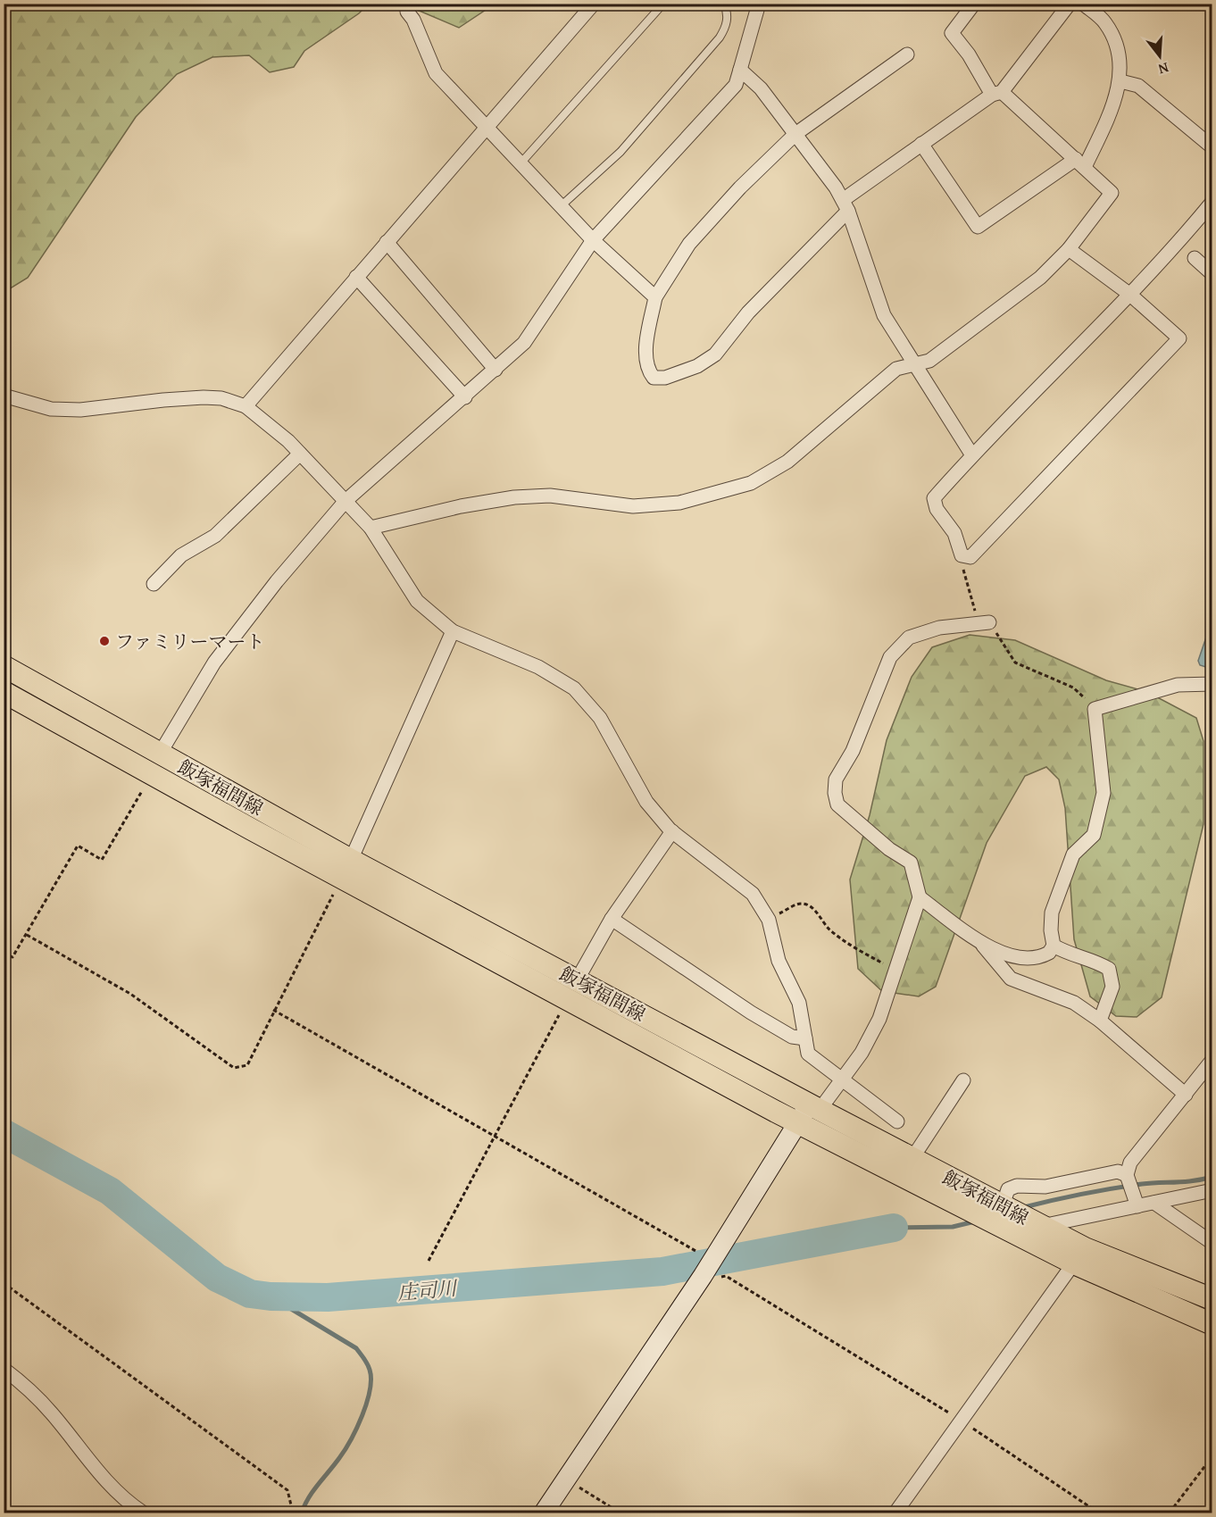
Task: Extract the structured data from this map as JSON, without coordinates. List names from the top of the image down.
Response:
{
  "streets": {
    "main road": ["飯塚福間線"]
  },
  "water": ["庄司川"],
  "places": ["ファミリーマート"],
  "north": "bottom"
}
